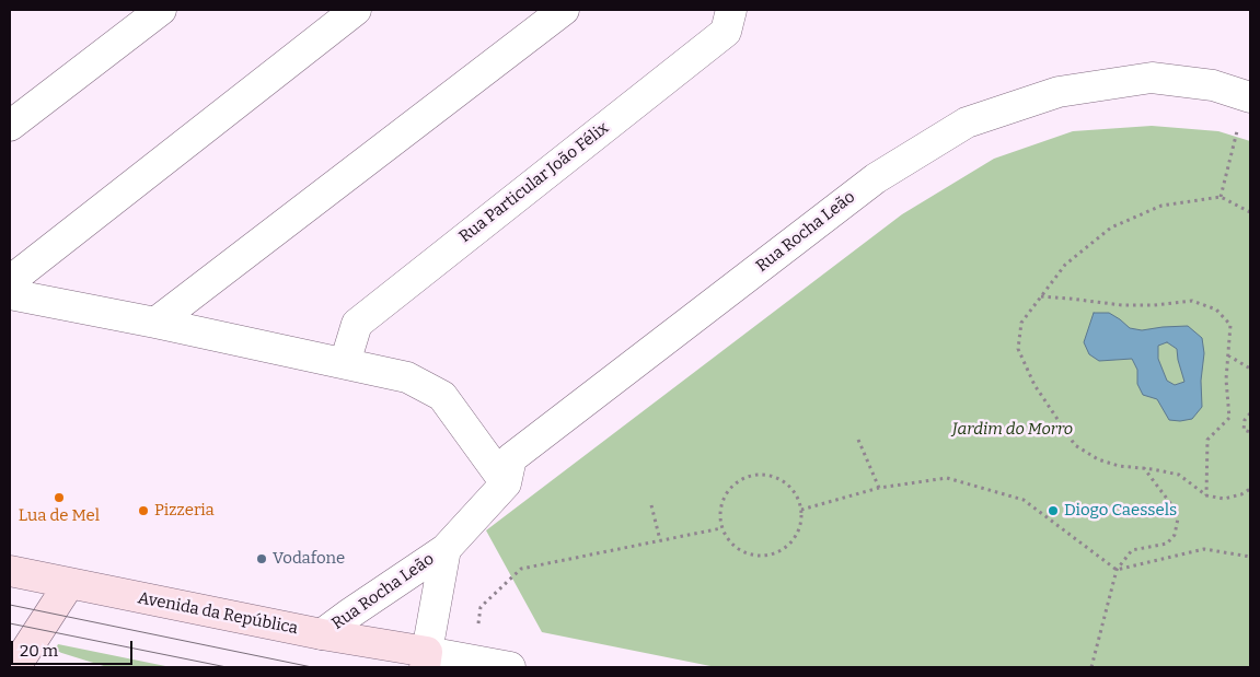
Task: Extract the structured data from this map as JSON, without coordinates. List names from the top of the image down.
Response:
{
  "streets": {
    "main road": ["Avenida da República"],
    "street": ["Rua Particular João Félix", "Rua Rocha Leão"]
  },
  "crossings": [
    ["Rua Rocha Leão", "Avenida da República"]
  ],
  "parks": ["Jardim do Morro"],
  "places": [
    "Lua de Mel",
    "Pizzeria",
    "Diogo Caessels",
    "Vodafone"
  ],
  "scale_bar": "20 m"
}
